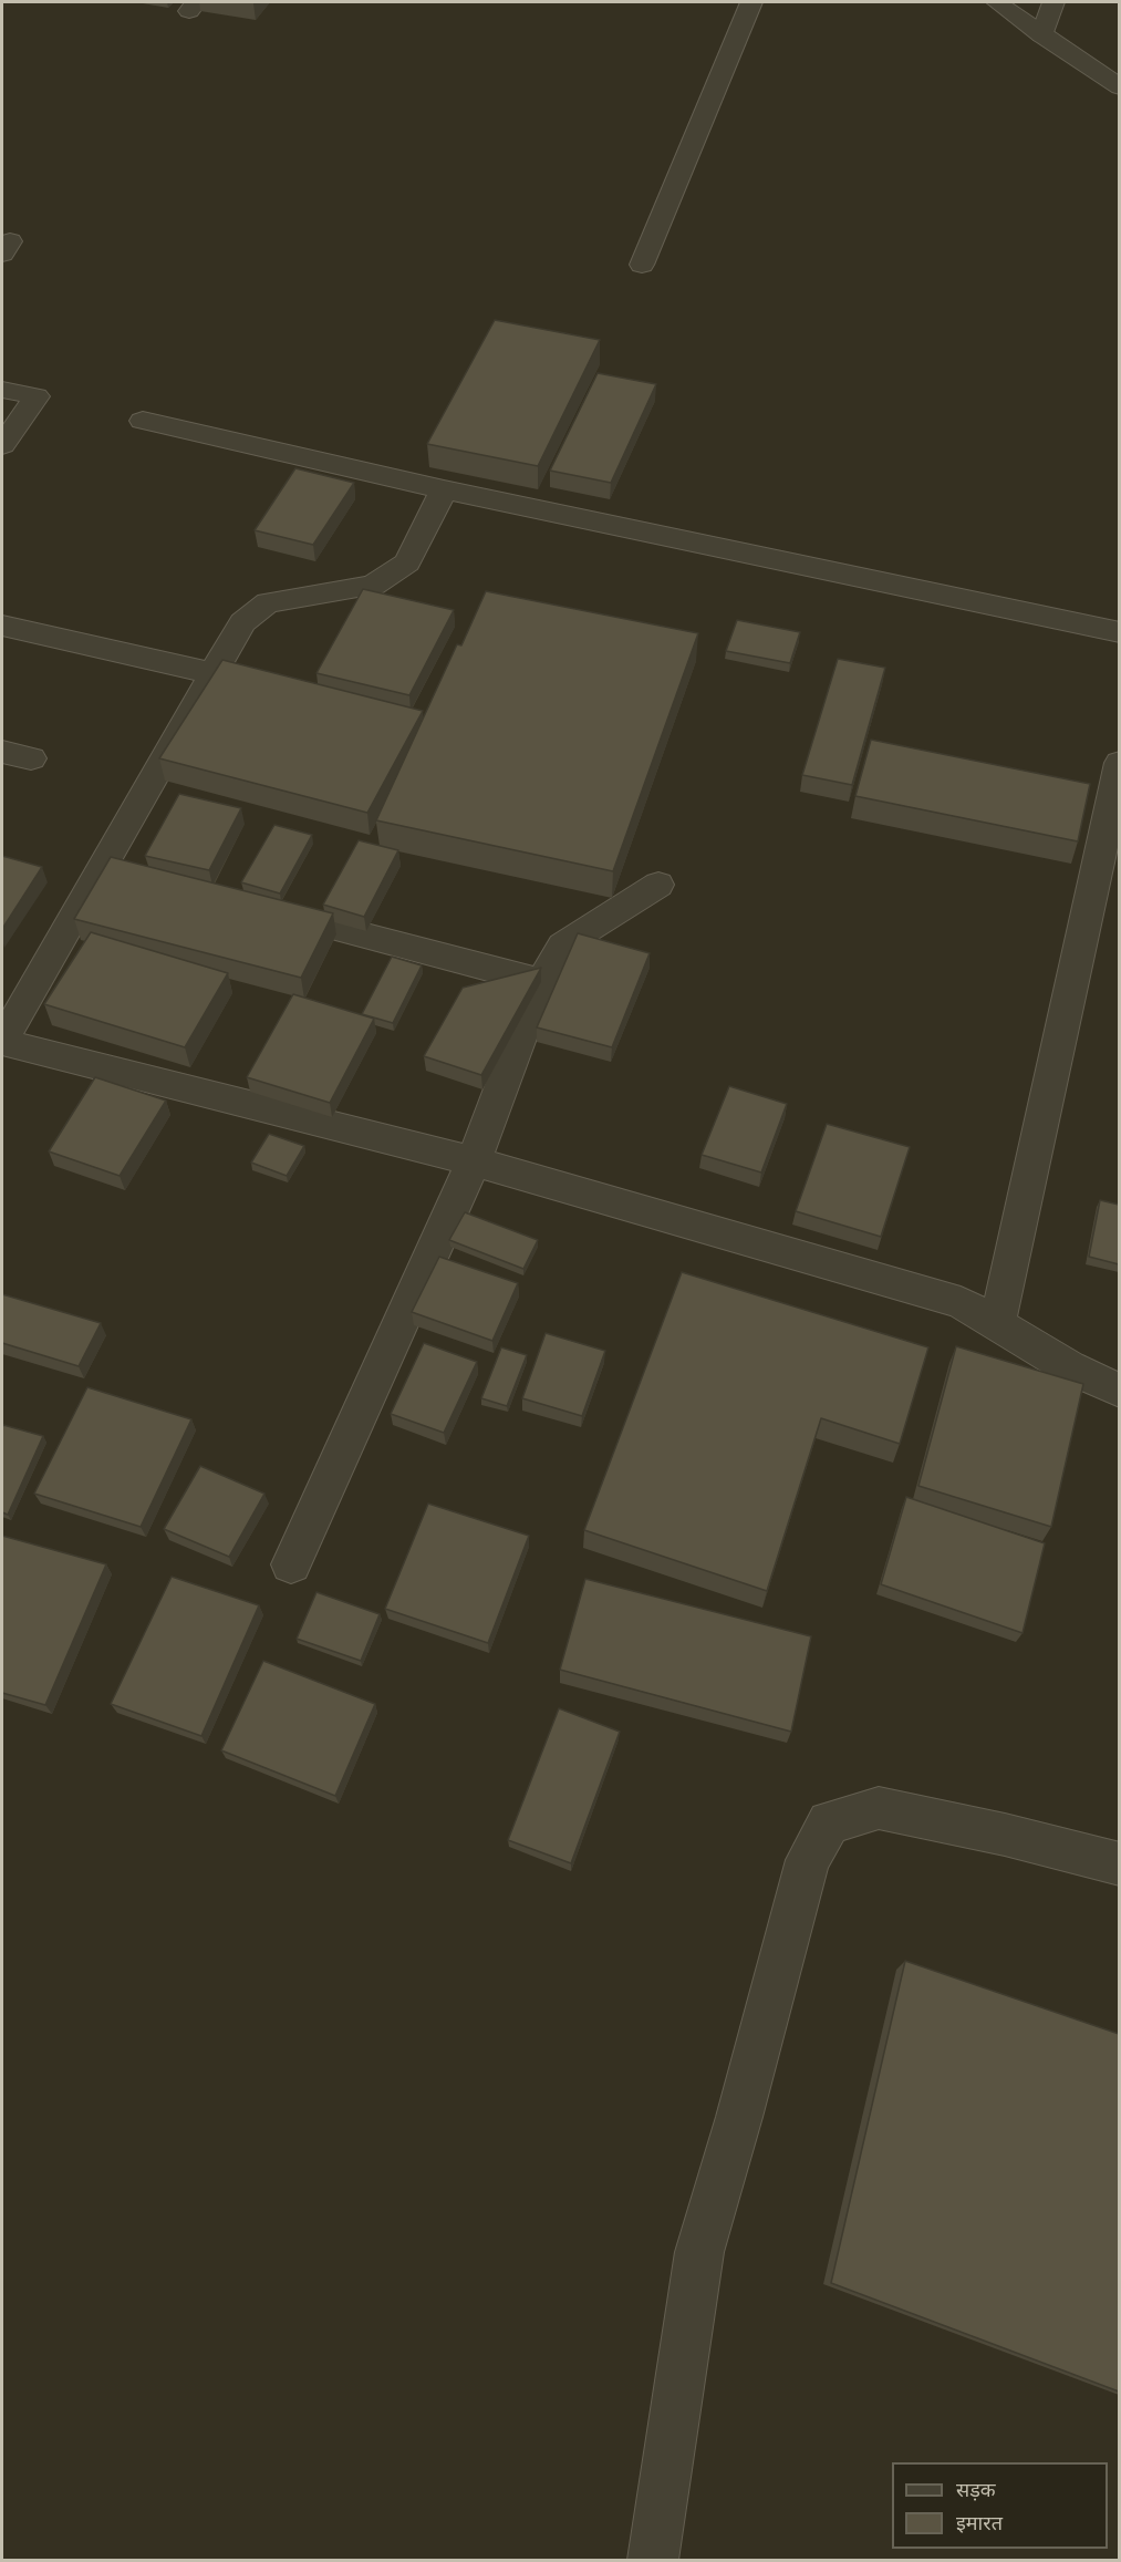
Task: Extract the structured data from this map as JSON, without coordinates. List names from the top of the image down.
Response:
{
  "legend": ["सड़क", "इमारत"]
}
